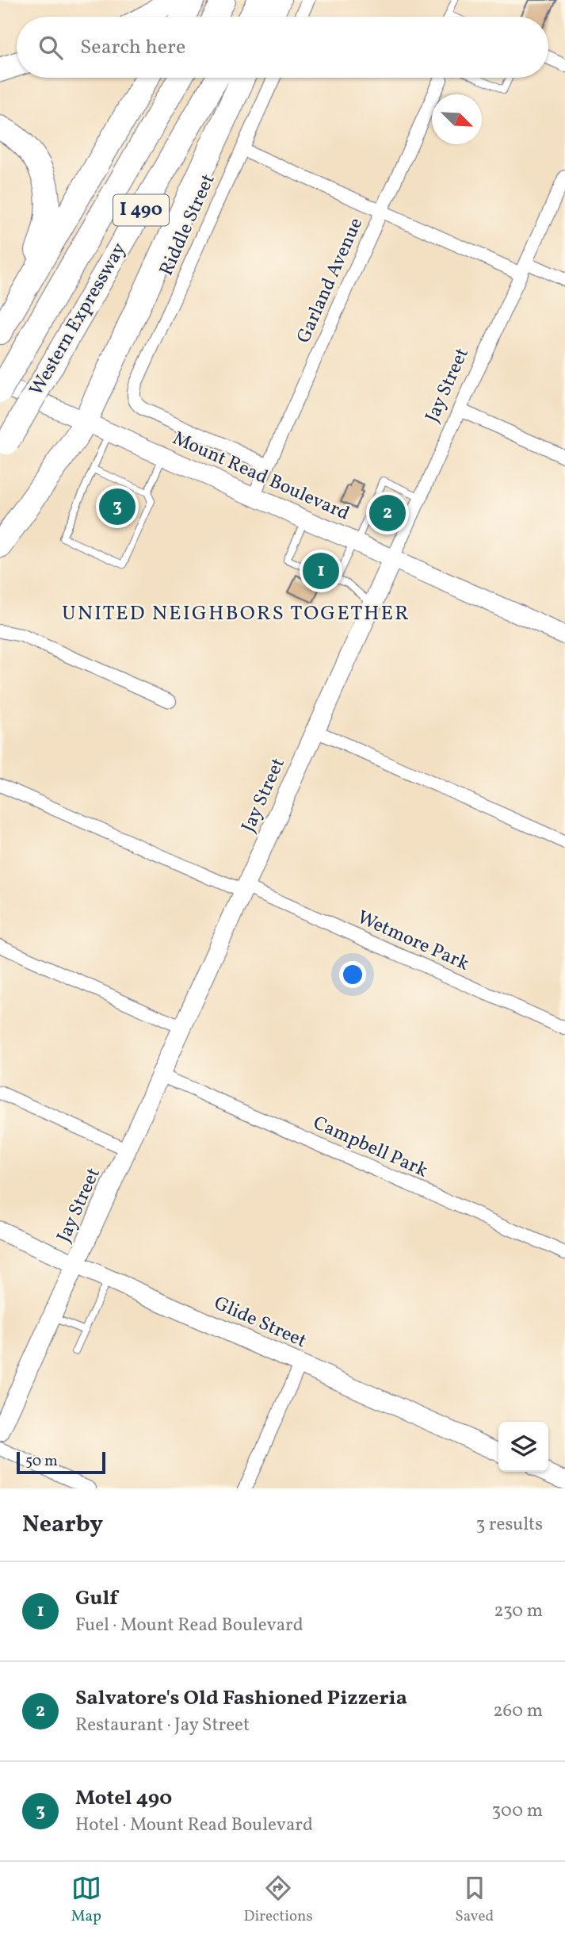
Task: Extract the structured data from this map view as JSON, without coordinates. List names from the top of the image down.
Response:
{
  "streets": {
    "highway": ["I 490", "Western Expressway"],
    "street": [
      "Riddle Street",
      "Garland Avenue",
      "Jay Street",
      "Mount Read Boulevard",
      "Wetmore Park",
      "Campbell Park",
      "Glide Street"
    ]
  },
  "crossings": [
    ["Riddle Street", "Mount Read Boulevard"],
    ["Garland Avenue", "Mount Read Boulevard"],
    ["Jay Street", "Mount Read Boulevard"],
    ["Jay Street", "Wetmore Park"],
    ["Jay Street", "Campbell Park"],
    ["Jay Street", "Glide Street"]
  ],
  "districts": ["UNITED NEIGHBORS TOGETHER"],
  "scale_bar": "50 m",
  "north": "bottom right",
  "page": {
    "search": "Search here",
    "pins": ["3", "2", "1"],
    "scale": "50 m",
    "heading": ["Nearby", "3 results"],
    "list": [
      {
        "mark": "1",
        "name": "Gulf",
        "note": "Fuel · Mount Read Boulevard",
        "value": "230 m"
      },
      {
        "mark": "2",
        "name": "Salvatore's Old Fashioned Pizzeria",
        "note": "Restaurant · Jay Street",
        "value": "260 m"
      },
      {
        "mark": "3",
        "name": "Motel 490",
        "note": "Hotel · Mount Read Boulevard",
        "value": "300 m"
      }
    ],
    "nav": ["Map", "Directions", "Saved"]
  }
}
